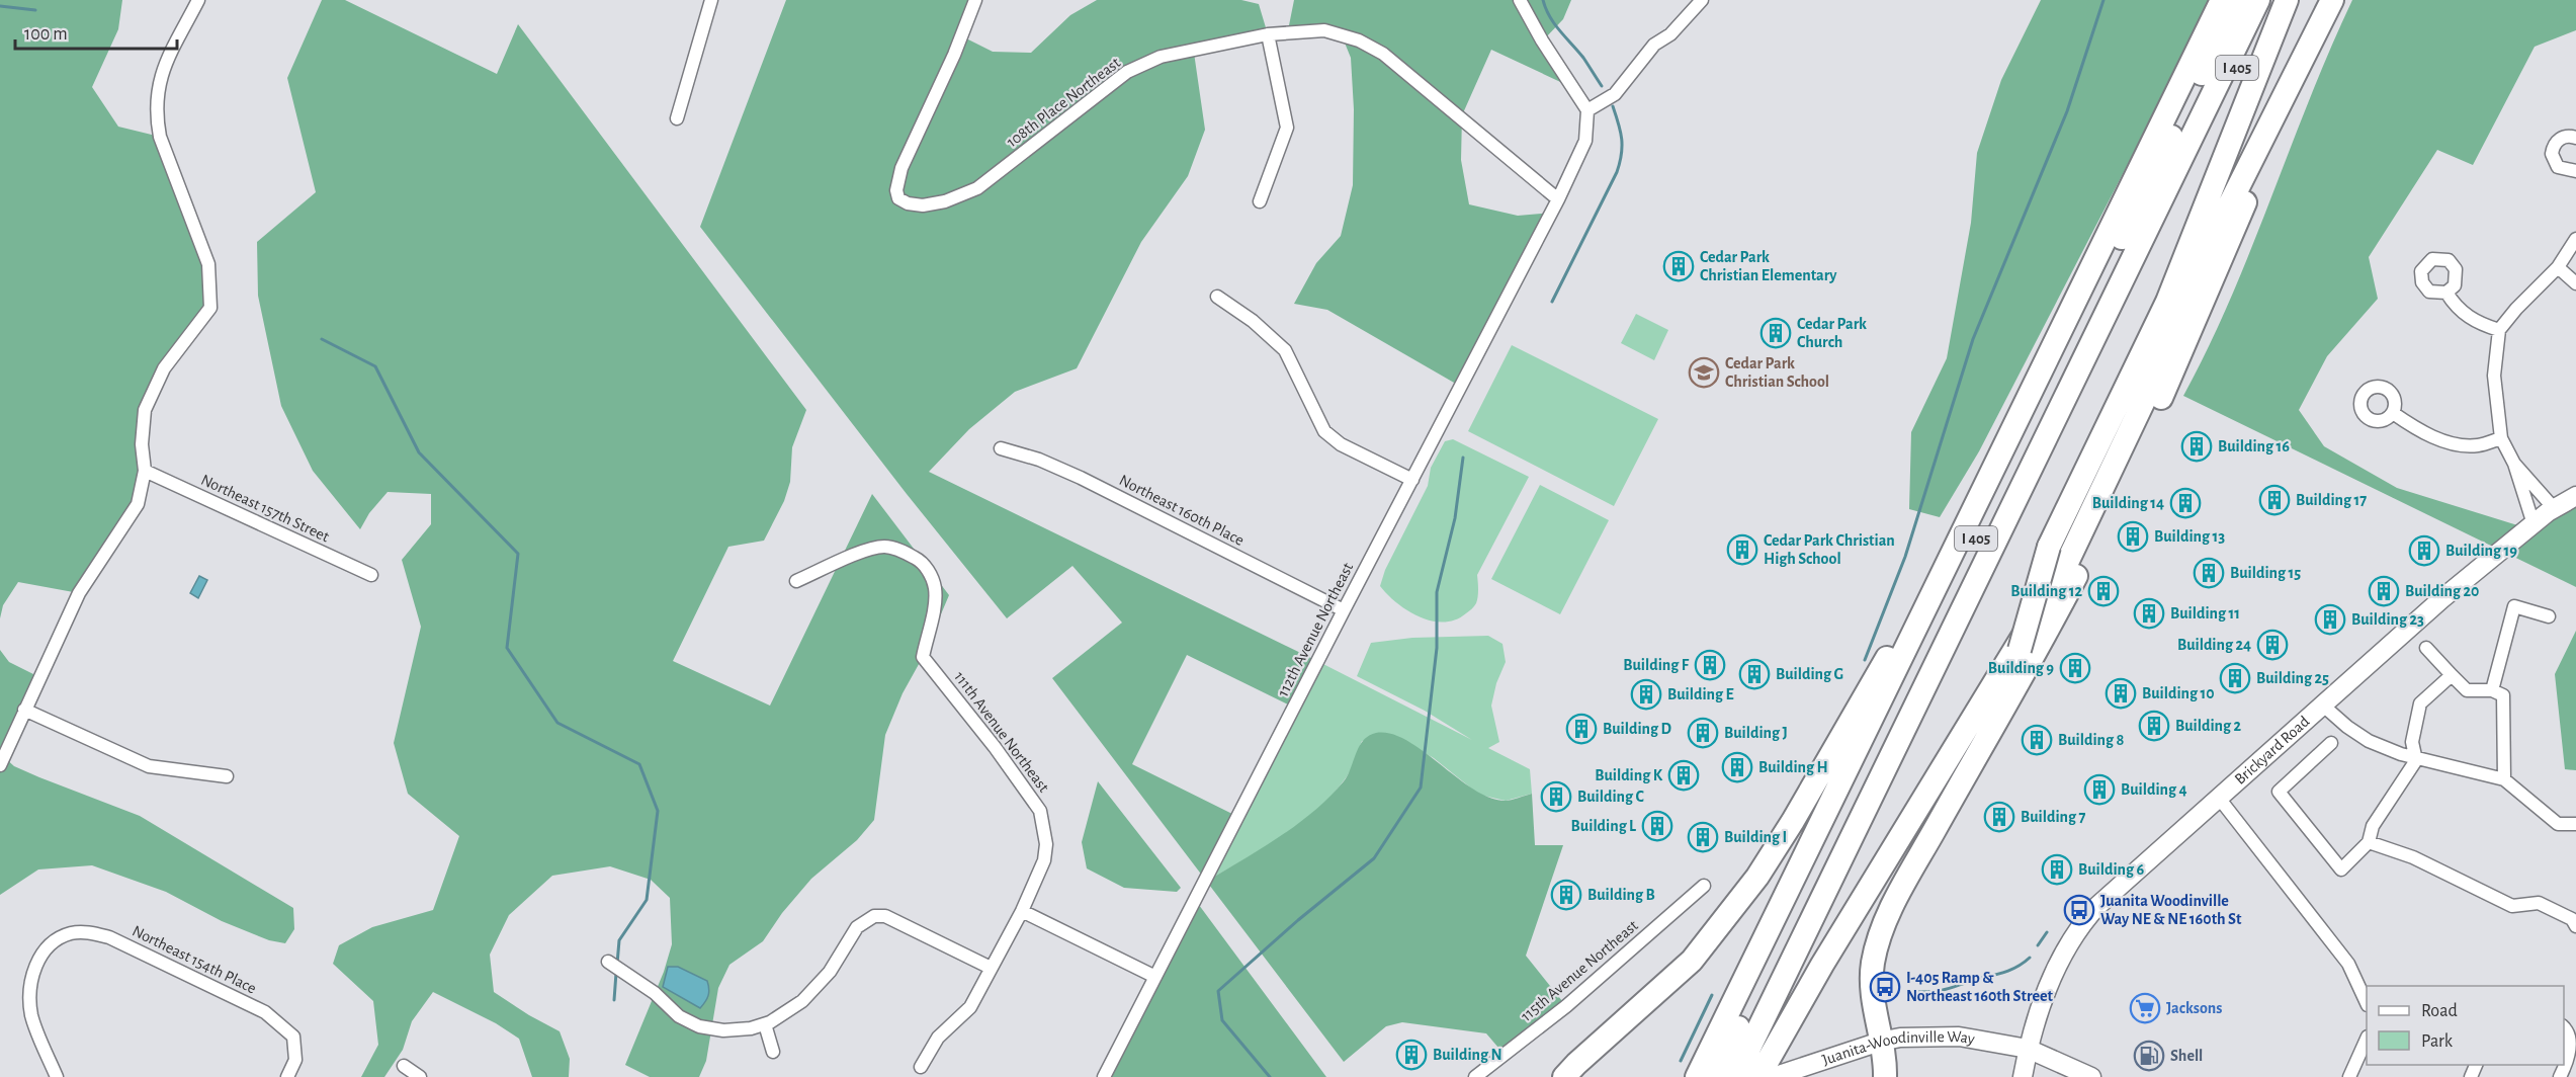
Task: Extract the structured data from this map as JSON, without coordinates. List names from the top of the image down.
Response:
{
  "streets": {
    "highway": ["I 405"],
    "street": [
      "108th Place Northeast",
      "Northeast 157th Street",
      "Northeast 160th Place",
      "112th Avenue Northeast",
      "111th Avenue Northeast",
      "Brickyard Road",
      "Northeast 154th Place",
      "115th Avenue Northeast",
      "Juanita-Woodinville Way"
    ]
  },
  "crossings": [
    ["108th Place Northeast", "112th Avenue Northeast"],
    ["Northeast 160th Place", "112th Avenue Northeast"],
    ["Brickyard Road", "Juanita-Woodinville Way"]
  ],
  "places": {
    "building": [
      "Cedar Park Christian Elementary",
      "Cedar Park Church",
      "Building 16",
      "Building 17",
      "Building 14",
      "Building 13",
      "Cedar Park Christian High School",
      "Building 19",
      "Building 15",
      "Building 12",
      "Building 20",
      "Building 11",
      "Building 23",
      "Building 24",
      "Building F",
      "Building 9",
      "Building G",
      "Building 25",
      "Building 10",
      "Building E",
      "Building 2",
      "Building D",
      "Building J",
      "Building 8",
      "Building H",
      "Building K",
      "Building 4",
      "Building C",
      "Building 7",
      "Building L",
      "Building I",
      "Building 6",
      "Building B",
      "Building N"
    ],
    "school or university": ["Cedar Park Christian School"],
    "bus stop": ["Juanita Woodinville Way NE & NE 160th St", "I-405 Ramp & Northeast 160th Street"],
    "supermarket": ["Jacksons"],
    "fuel station": ["Shell"]
  },
  "legend": ["Road", "Park"],
  "scale_bar": "100 m"
}
